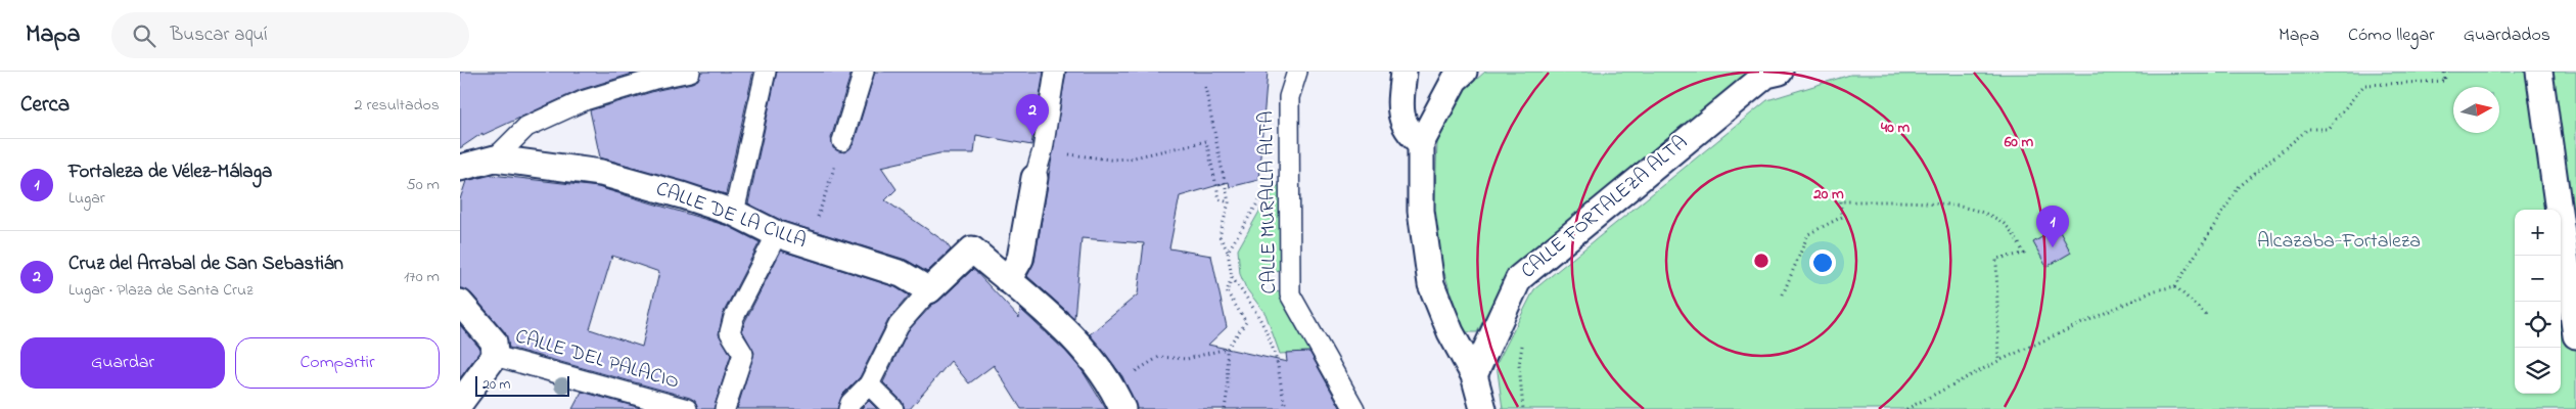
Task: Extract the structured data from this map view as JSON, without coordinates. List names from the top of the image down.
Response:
{
  "streets": {
    "street": [
      "CALLE MURALLA ALTA",
      "CALLE FORTALEZA ALTA",
      "CALLE DE LA CILLA",
      "CALLE DEL PALACIO"
    ]
  },
  "parks": ["Alcazaba-Fortaleza"],
  "scale_bar": "20 m",
  "north": "right",
  "page": {
    "header": "Mapa",
    "search": "Buscar aquí",
    "nav": ["Mapa", "Cómo llegar", "Guardados"],
    "heading": ["Cerca", "2 resultados"],
    "pins": ["2", "1"],
    "list": [
      {
        "mark": "1",
        "name": "Fortaleza de Vélez-Málaga",
        "note": "Lugar",
        "value": "50 m"
      },
      {
        "mark": "2",
        "name": "Cruz del Arrabal de San Sebastián",
        "note": "Lugar · Plaza de Santa Cruz",
        "value": "170 m"
      }
    ],
    "map_buttons": ["+", "−"],
    "buttons": ["Guardar", "Compartir"],
    "scale": "20 m"
  },
  "rings": ["40 m", "60 m", "20 m"]
}
